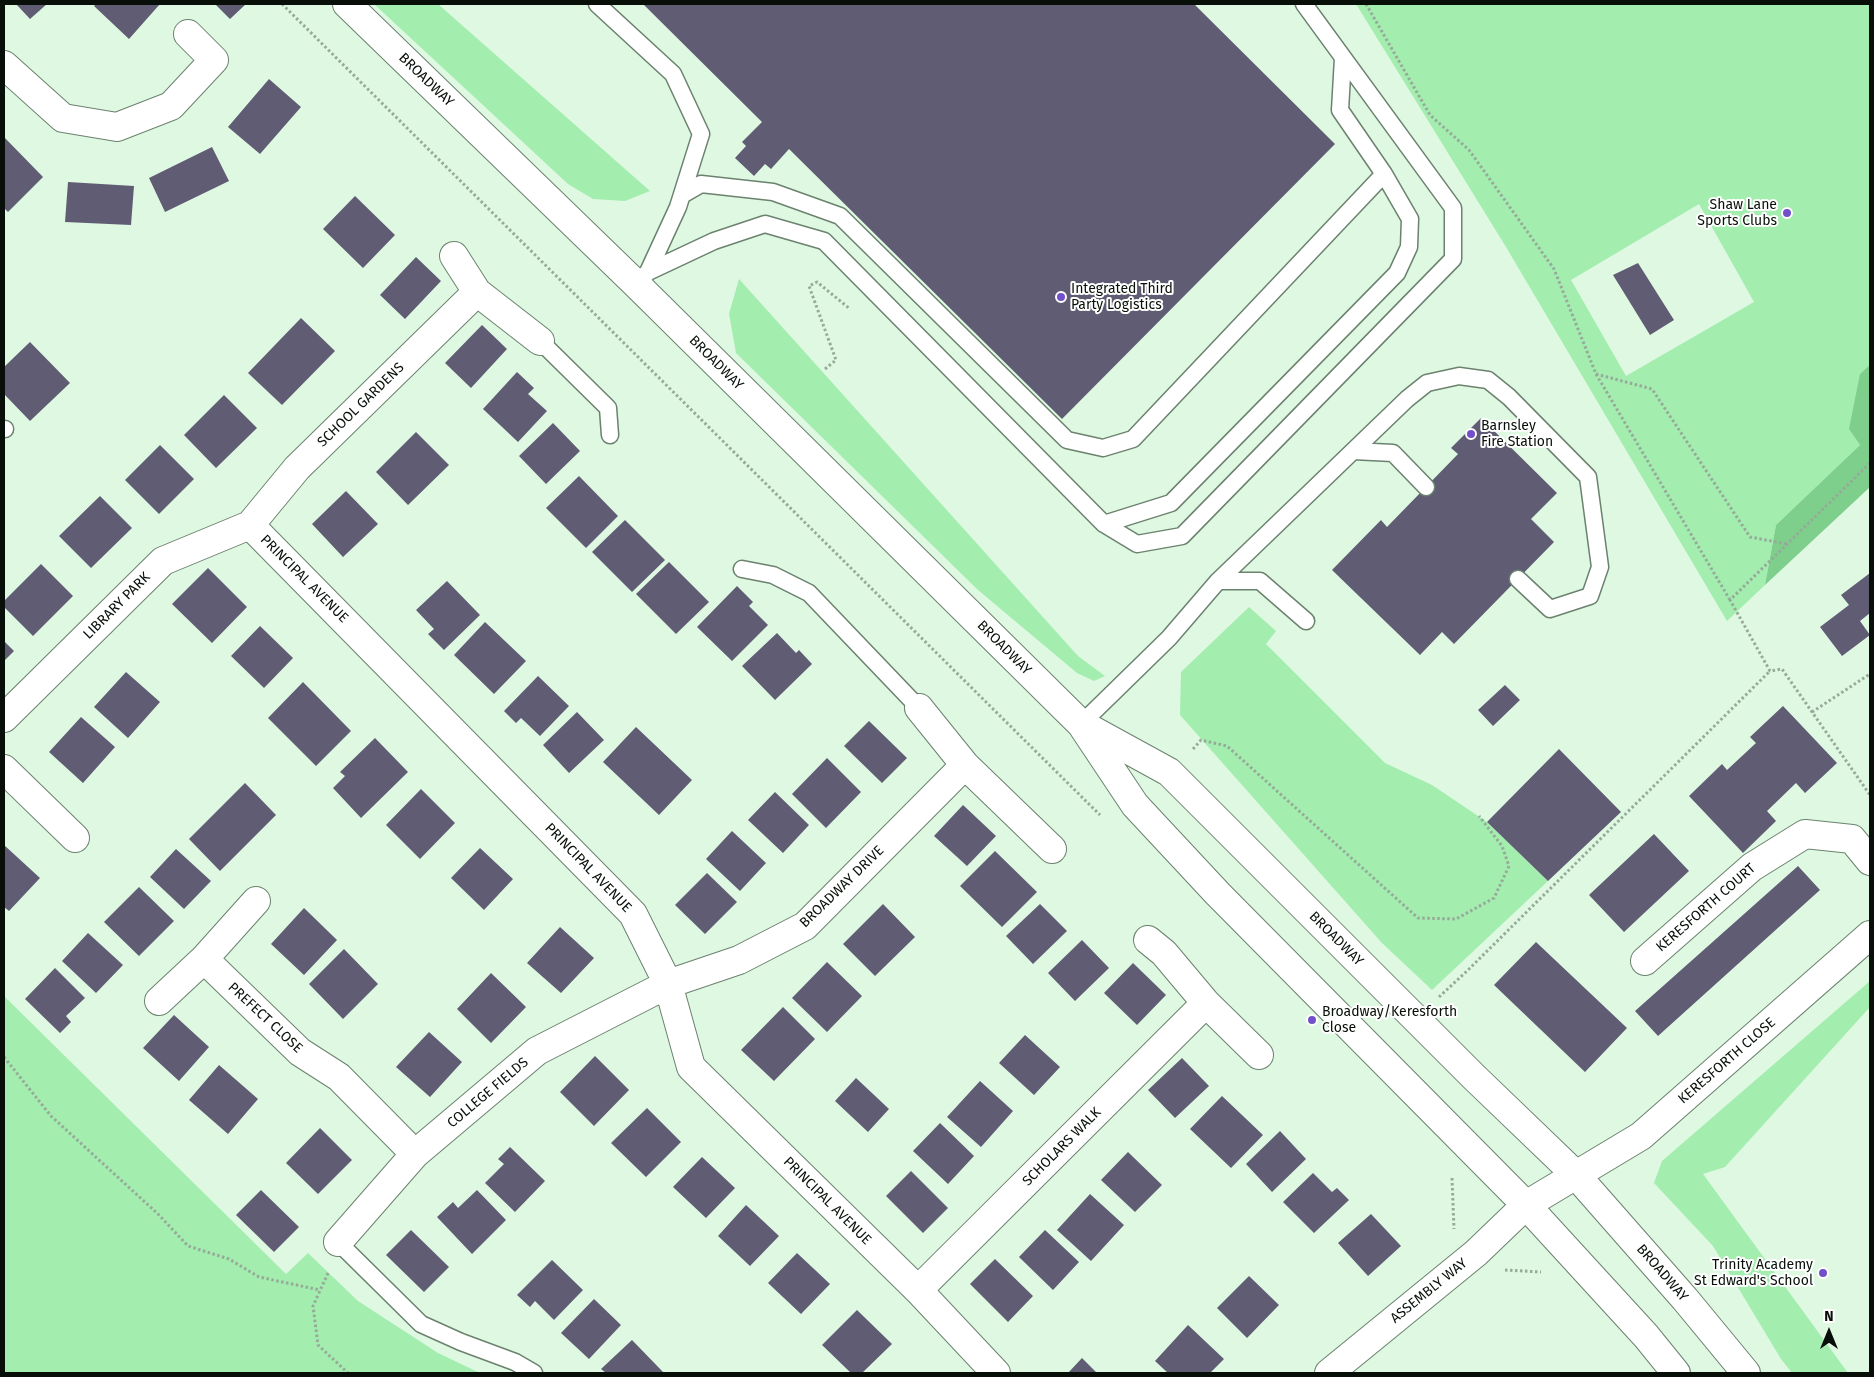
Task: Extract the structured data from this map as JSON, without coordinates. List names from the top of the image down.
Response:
{
  "streets": {
    "main road": [
      "BROADWAY",
      "SCHOOL GARDENS",
      "PRINCIPAL AVENUE",
      "LIBRARY PARK",
      "BROADWAY DRIVE",
      "KERESFORTH COURT",
      "PREFECT CLOSE",
      "KERESFORTH CLOSE",
      "COLLEGE FIELDS",
      "SCHOLARS WALK",
      "ASSEMBLY WAY"
    ]
  },
  "crossings": [
    ["BROADWAY", "KERESFORTH CLOSE"],
    ["BROADWAY", "ASSEMBLY WAY"],
    ["SCHOOL GARDENS", "PRINCIPAL AVENUE"],
    ["SCHOOL GARDENS", "LIBRARY PARK"],
    ["PRINCIPAL AVENUE", "LIBRARY PARK"],
    ["PRINCIPAL AVENUE", "BROADWAY DRIVE"],
    ["PRINCIPAL AVENUE", "COLLEGE FIELDS"],
    ["PRINCIPAL AVENUE", "SCHOLARS WALK"],
    ["BROADWAY DRIVE", "COLLEGE FIELDS"],
    ["PREFECT CLOSE", "COLLEGE FIELDS"]
  ],
  "places": [
    "Shaw Lane Sports Clubs",
    "Integrated Third Party Logistics",
    "Barnsley Fire Station",
    "Broadway/Keresforth Close",
    "Trinity Academy St Edward's School"
  ],
  "north": "top"
}
